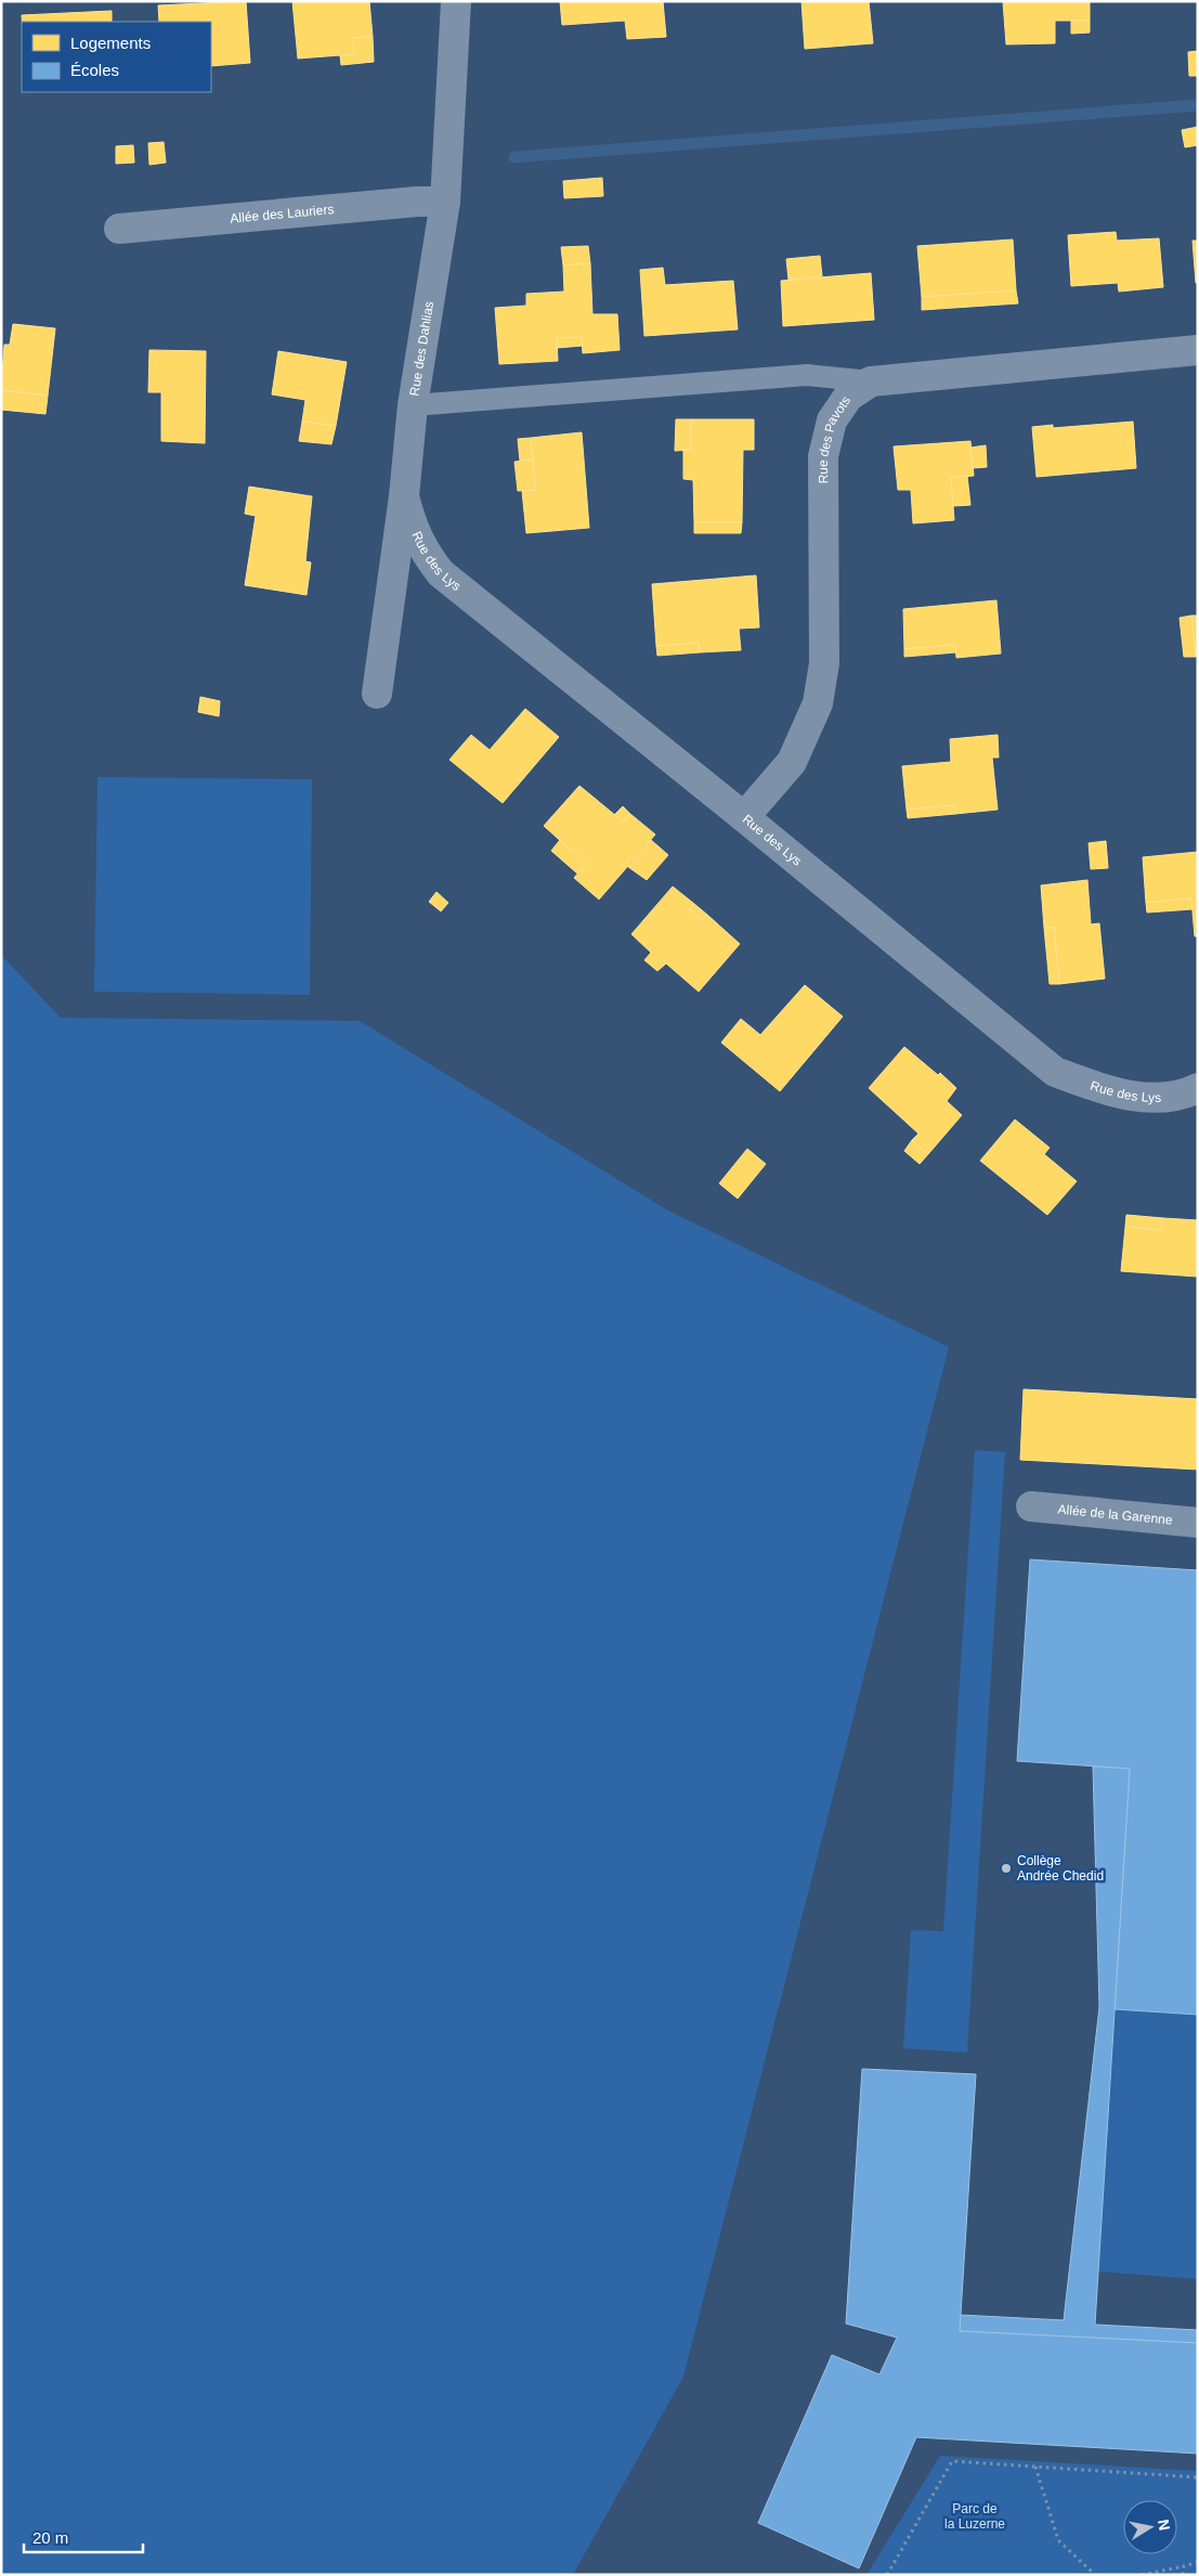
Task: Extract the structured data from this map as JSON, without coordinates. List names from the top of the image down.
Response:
{
  "streets": {
    "street": [
      "Allée des Lauriers",
      "Rue des Dahlias",
      "Rue des Pavots",
      "Rue des Lys",
      "Allée de la Garenne"
    ]
  },
  "crossings": [
    ["Allée des Lauriers", "Rue des Dahlias"],
    ["Rue des Dahlias", "Rue des Lys"],
    ["Rue des Pavots", "Rue des Lys"]
  ],
  "parks": ["Parc de la Luzerne"],
  "places": ["Collège Andrée Chedid"],
  "legend": ["Logements", "Écoles"],
  "scale_bar": "20 m",
  "north": "right"
}
